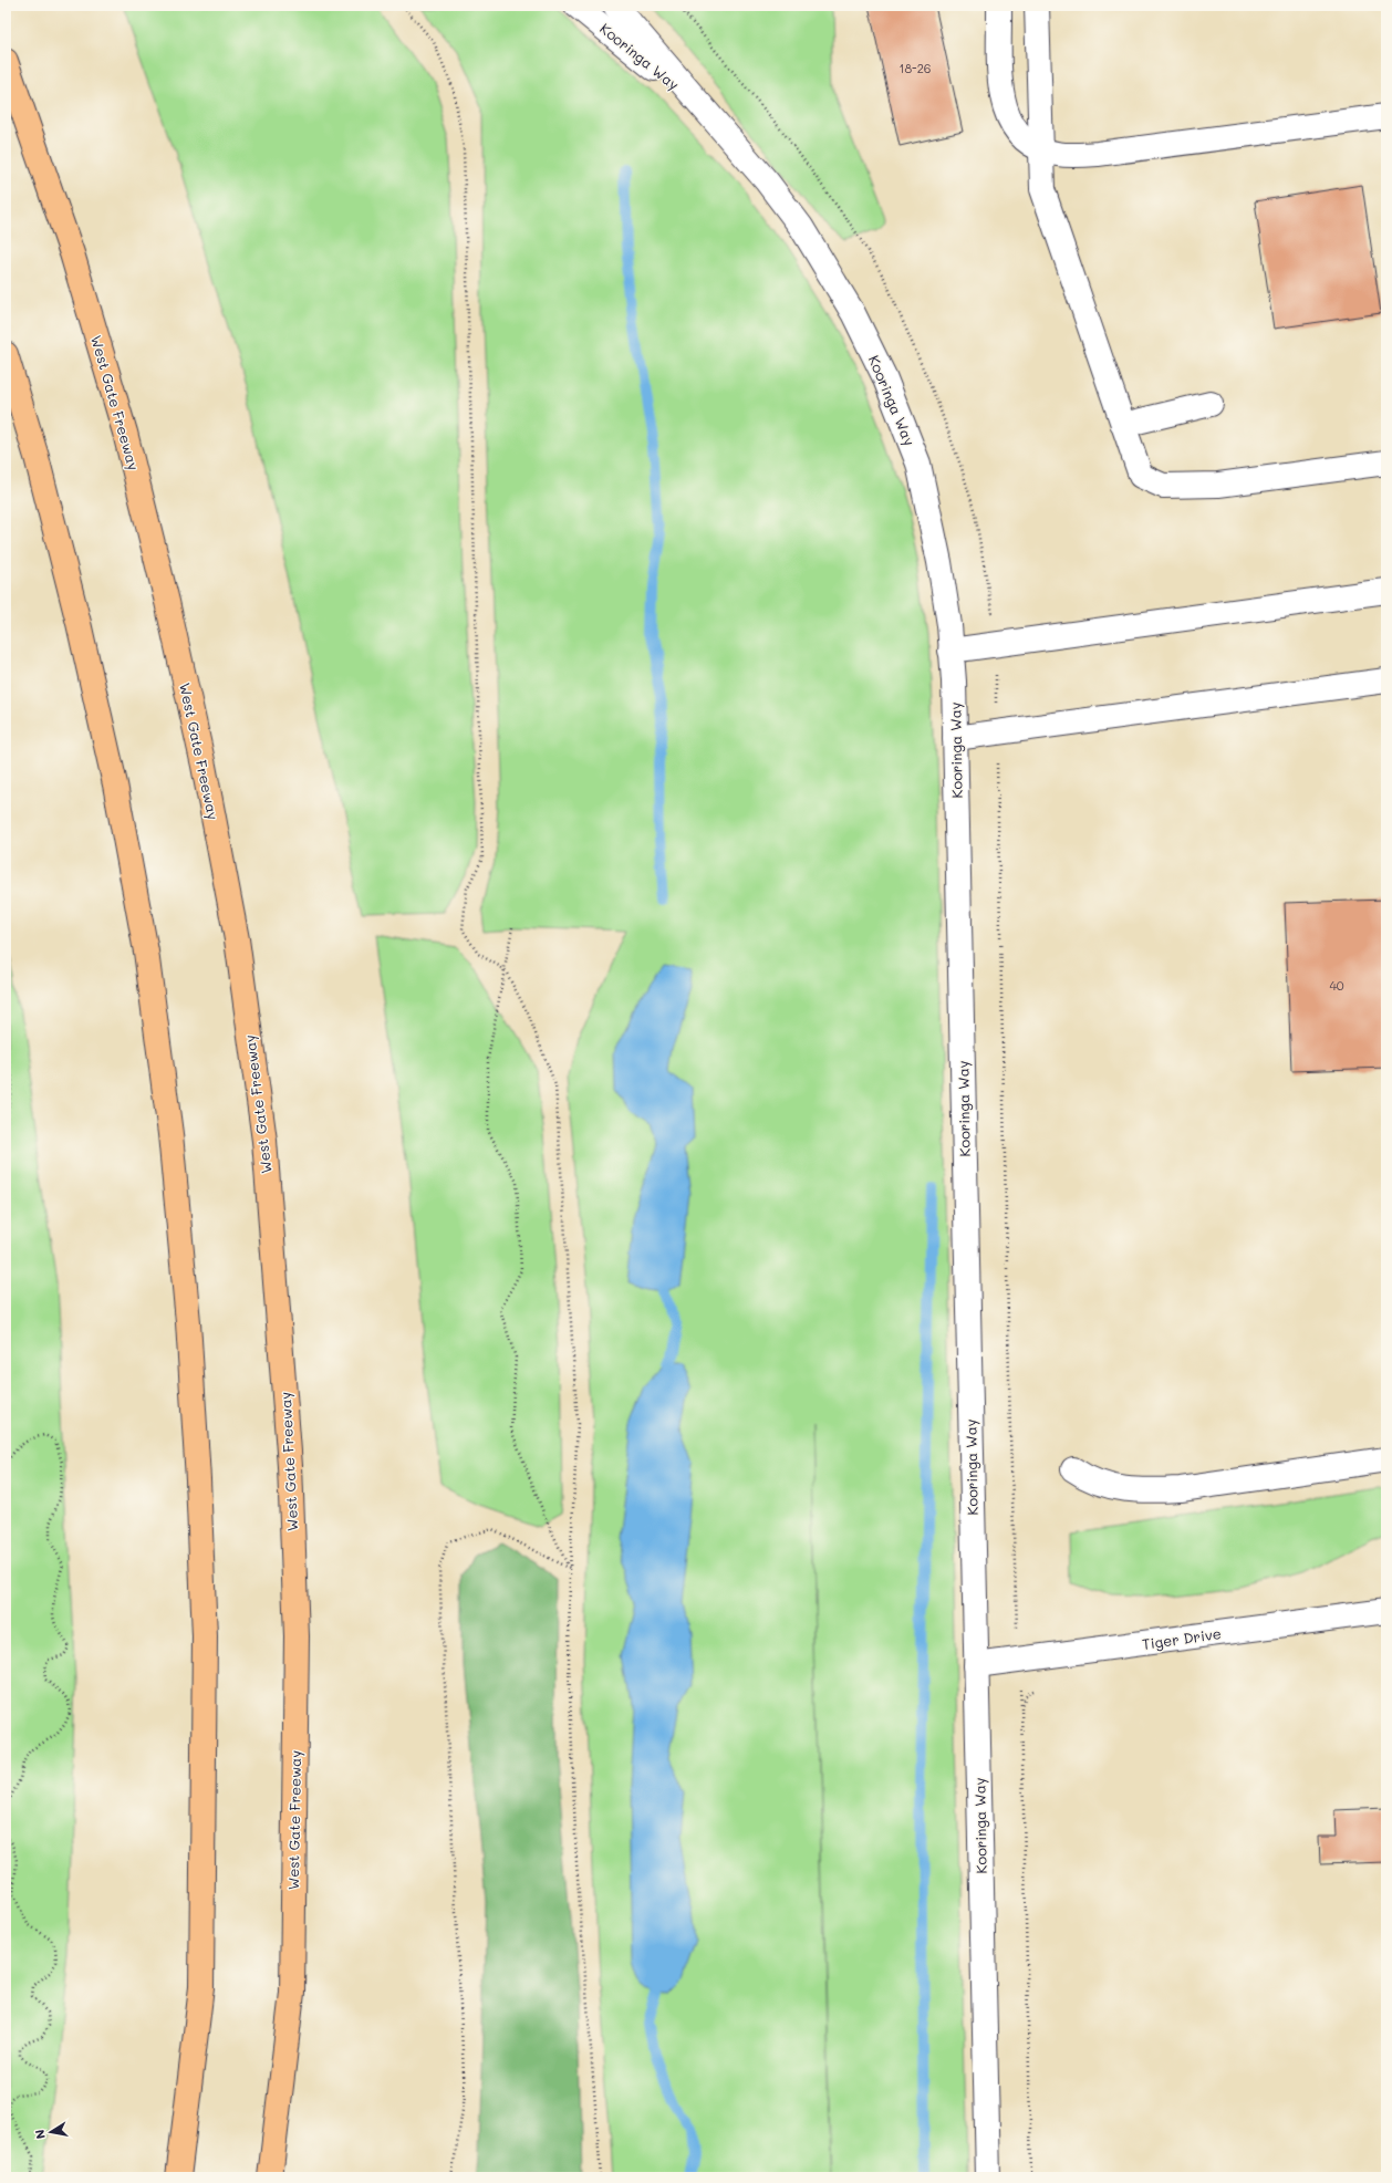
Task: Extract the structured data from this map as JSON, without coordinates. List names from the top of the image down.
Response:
{
  "streets": {
    "highway": ["West Gate Freeway"],
    "street": ["Kooringa Way", "Tiger Drive"]
  },
  "crossings": [
    ["Kooringa Way", "Tiger Drive"]
  ],
  "house_numbers": ["18-26", "40"],
  "north": "left"
}
